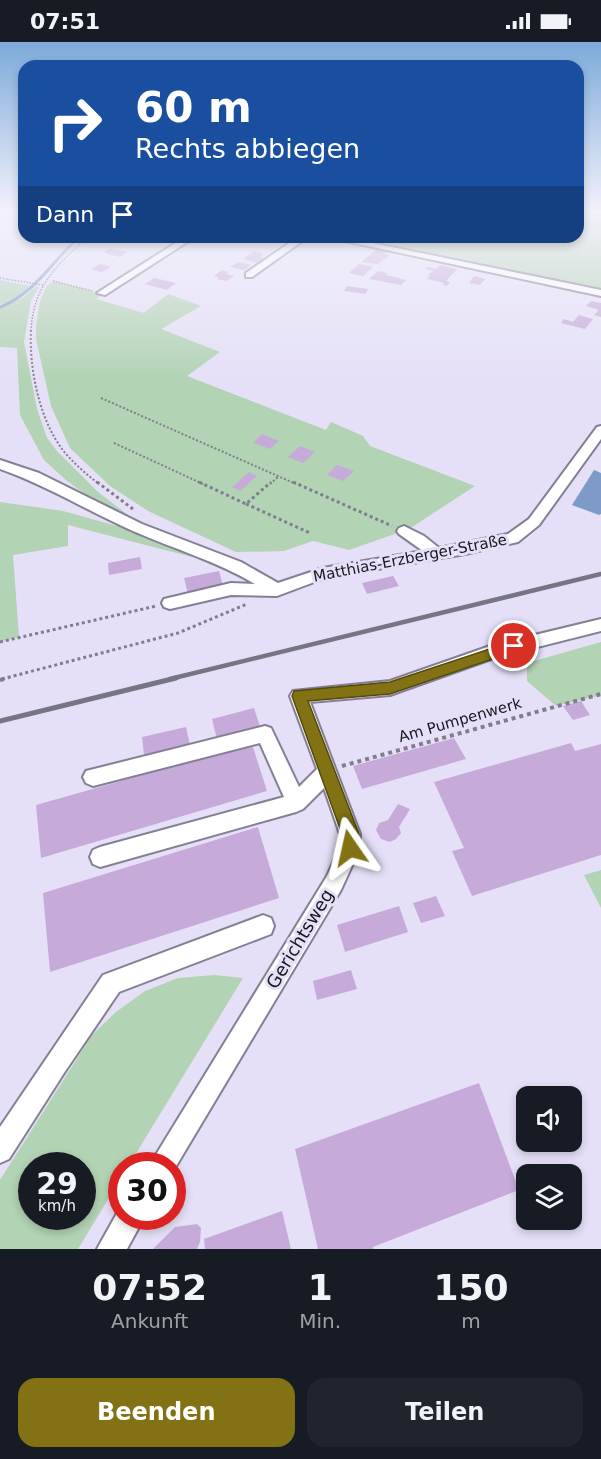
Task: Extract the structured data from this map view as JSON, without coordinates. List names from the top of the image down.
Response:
{
  "streets": {
    "street": ["Matthias-Erzberger-Straße", "Gerichtsweg"],
    "path": ["Am Pumpenwerk"]
  },
  "crossings": [
    ["Am Pumpenwerk", "Gerichtsweg"]
  ],
  "page": {
    "status": "07:51",
    "turn": ["60 m", "Rechts abbiegen"],
    "then": "Dann",
    "speed": "29 km/h",
    "limit": "30",
    "eta": [
      "07:52",
      "Ankunft",
      "1",
      "Min.",
      "150",
      "m"
    ],
    "buttons": ["Beenden", "Teilen"]
  }
}
